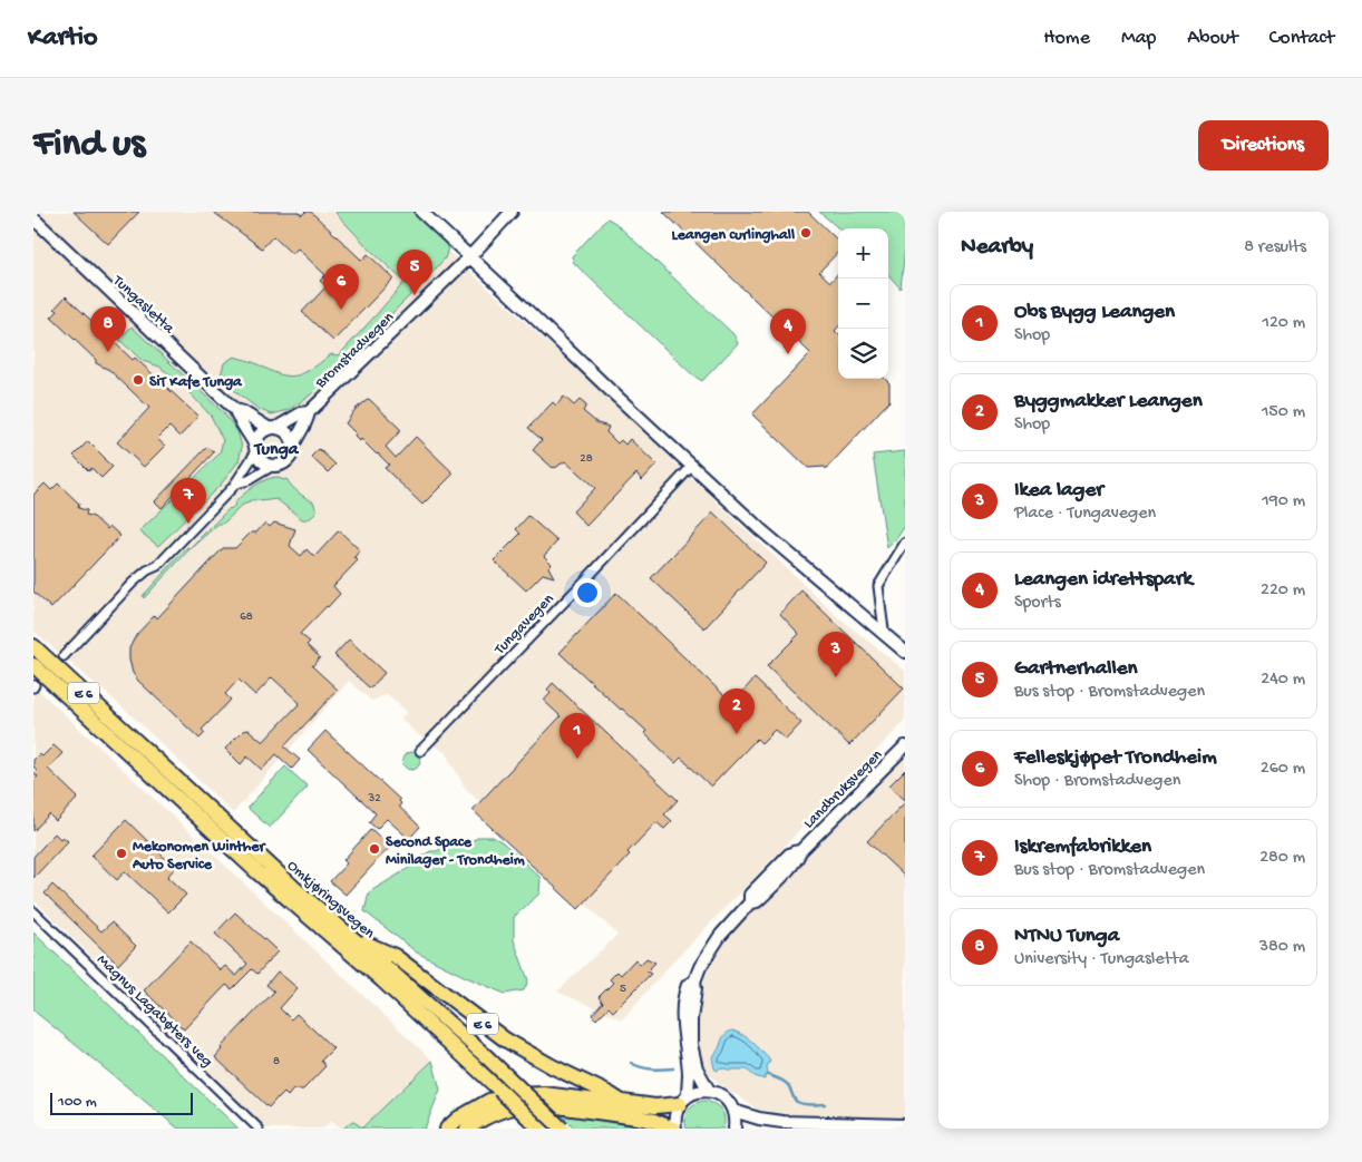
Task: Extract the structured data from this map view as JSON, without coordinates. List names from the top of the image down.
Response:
{
  "streets": {
    "highway": ["E 6", "Omkjøringsvegen"],
    "street": [
      "Tungasletta",
      "Bromstadvegen",
      "Tungavegen",
      "Landbruksvegen",
      "Magnus Lagabøters veg"
    ]
  },
  "crossings": [
    ["Tungasletta", "Bromstadvegen"],
    ["E 6", "Landbruksvegen"],
    ["E 6", "Omkjøringsvegen"]
  ],
  "districts": ["Tunga"],
  "places": [
    "Leangen curlinghall",
    "SiT Kafe Tunga",
    "Second Space Minilager - Trondheim",
    "Mekonomen Winther Auto Service"
  ],
  "house_numbers": [
    "28",
    "68",
    "32",
    "5",
    "8"
  ],
  "scale_bar": "100 m",
  "page": {
    "header": "Kartio",
    "nav": [
      "Home",
      "Map",
      "About",
      "Contact"
    ],
    "buttons": "Directions",
    "title": "Find us",
    "heading": ["Nearby", "8 results"],
    "map_buttons": ["+", "−"],
    "pins": [
      "5",
      "6",
      "8",
      "4",
      "7",
      "3",
      "2",
      "1"
    ],
    "list": [
      {
        "mark": "1",
        "name": "Obs Bygg Leangen",
        "note": "Shop",
        "value": "120 m"
      },
      {
        "mark": "2",
        "name": "Byggmakker Leangen",
        "note": "Shop",
        "value": "150 m"
      },
      {
        "mark": "3",
        "name": "Ikea lager",
        "note": "Place · Tungavegen",
        "value": "190 m"
      },
      {
        "mark": "4",
        "name": "Leangen idrettspark",
        "note": "Sports",
        "value": "220 m"
      },
      {
        "mark": "5",
        "name": "Gartnerhallen",
        "note": "Bus stop · Bromstadvegen",
        "value": "240 m"
      },
      {
        "mark": "6",
        "name": "Felleskjøpet Trondheim",
        "note": "Shop · Bromstadvegen",
        "value": "260 m"
      },
      {
        "mark": "7",
        "name": "Iskremfabrikken",
        "note": "Bus stop · Bromstadvegen",
        "value": "280 m"
      },
      {
        "mark": "8",
        "name": "NTNU Tunga",
        "note": "University · Tungasletta",
        "value": "380 m"
      }
    ],
    "scale": "100 m"
  }
}
